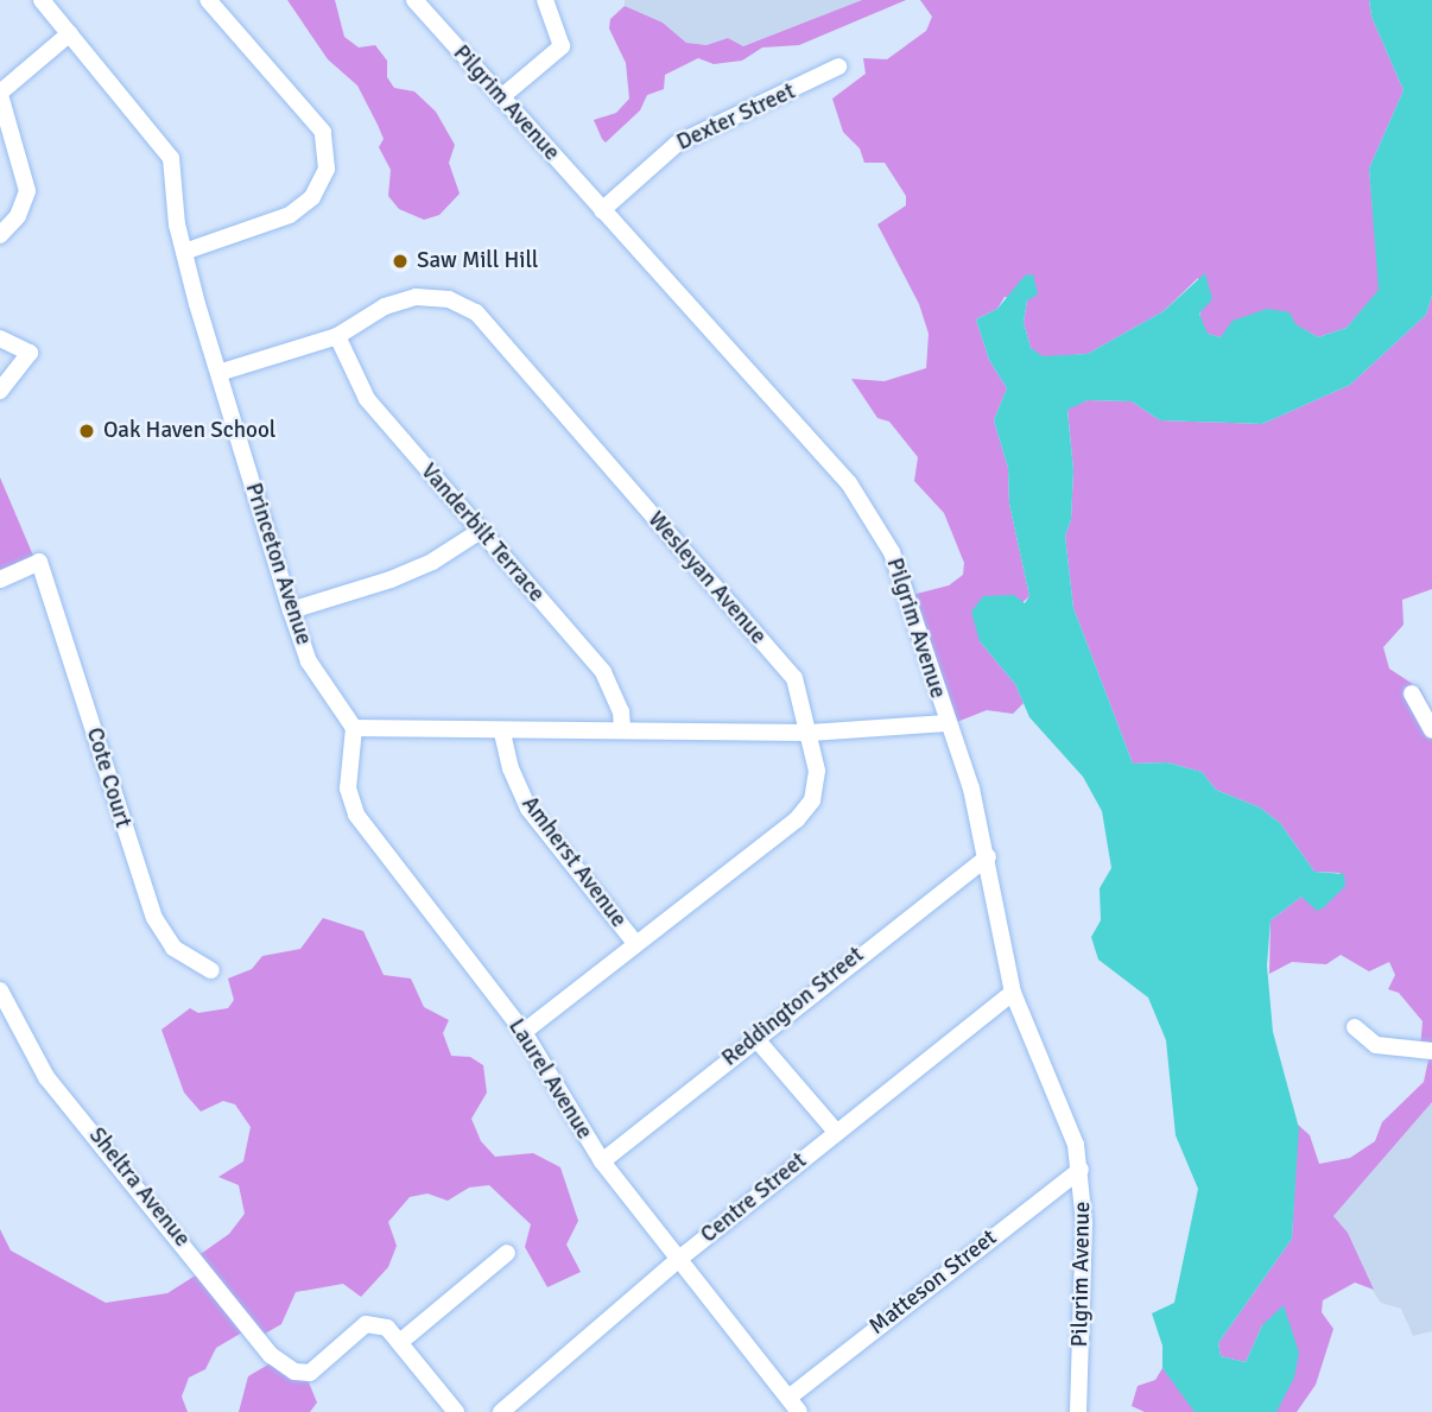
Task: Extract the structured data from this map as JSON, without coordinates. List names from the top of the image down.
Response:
{
  "streets": {
    "street": [
      "Pilgrim Avenue",
      "Dexter Street",
      "Vanderbilt Terrace",
      "Princeton Avenue",
      "Wesleyan Avenue",
      "Cote Court",
      "Amherst Avenue",
      "Reddington Street",
      "Laurel Avenue",
      "Sheltra Avenue",
      "Centre Street",
      "Matteson Street"
    ]
  },
  "crossings": [
    ["Pilgrim Avenue", "Dexter Street"],
    ["Pilgrim Avenue", "Reddington Street"],
    ["Pilgrim Avenue", "Centre Street"],
    ["Pilgrim Avenue", "Matteson Street"],
    ["Vanderbilt Terrace", "Wesleyan Avenue"],
    ["Princeton Avenue", "Wesleyan Avenue"],
    ["Princeton Avenue", "Laurel Avenue"],
    ["Wesleyan Avenue", "Amherst Avenue"],
    ["Wesleyan Avenue", "Laurel Avenue"],
    ["Reddington Street", "Laurel Avenue"],
    ["Laurel Avenue", "Centre Street"],
    ["Laurel Avenue", "Matteson Street"]
  ],
  "places": ["Saw Mill Hill", "Oak Haven School"]
}
